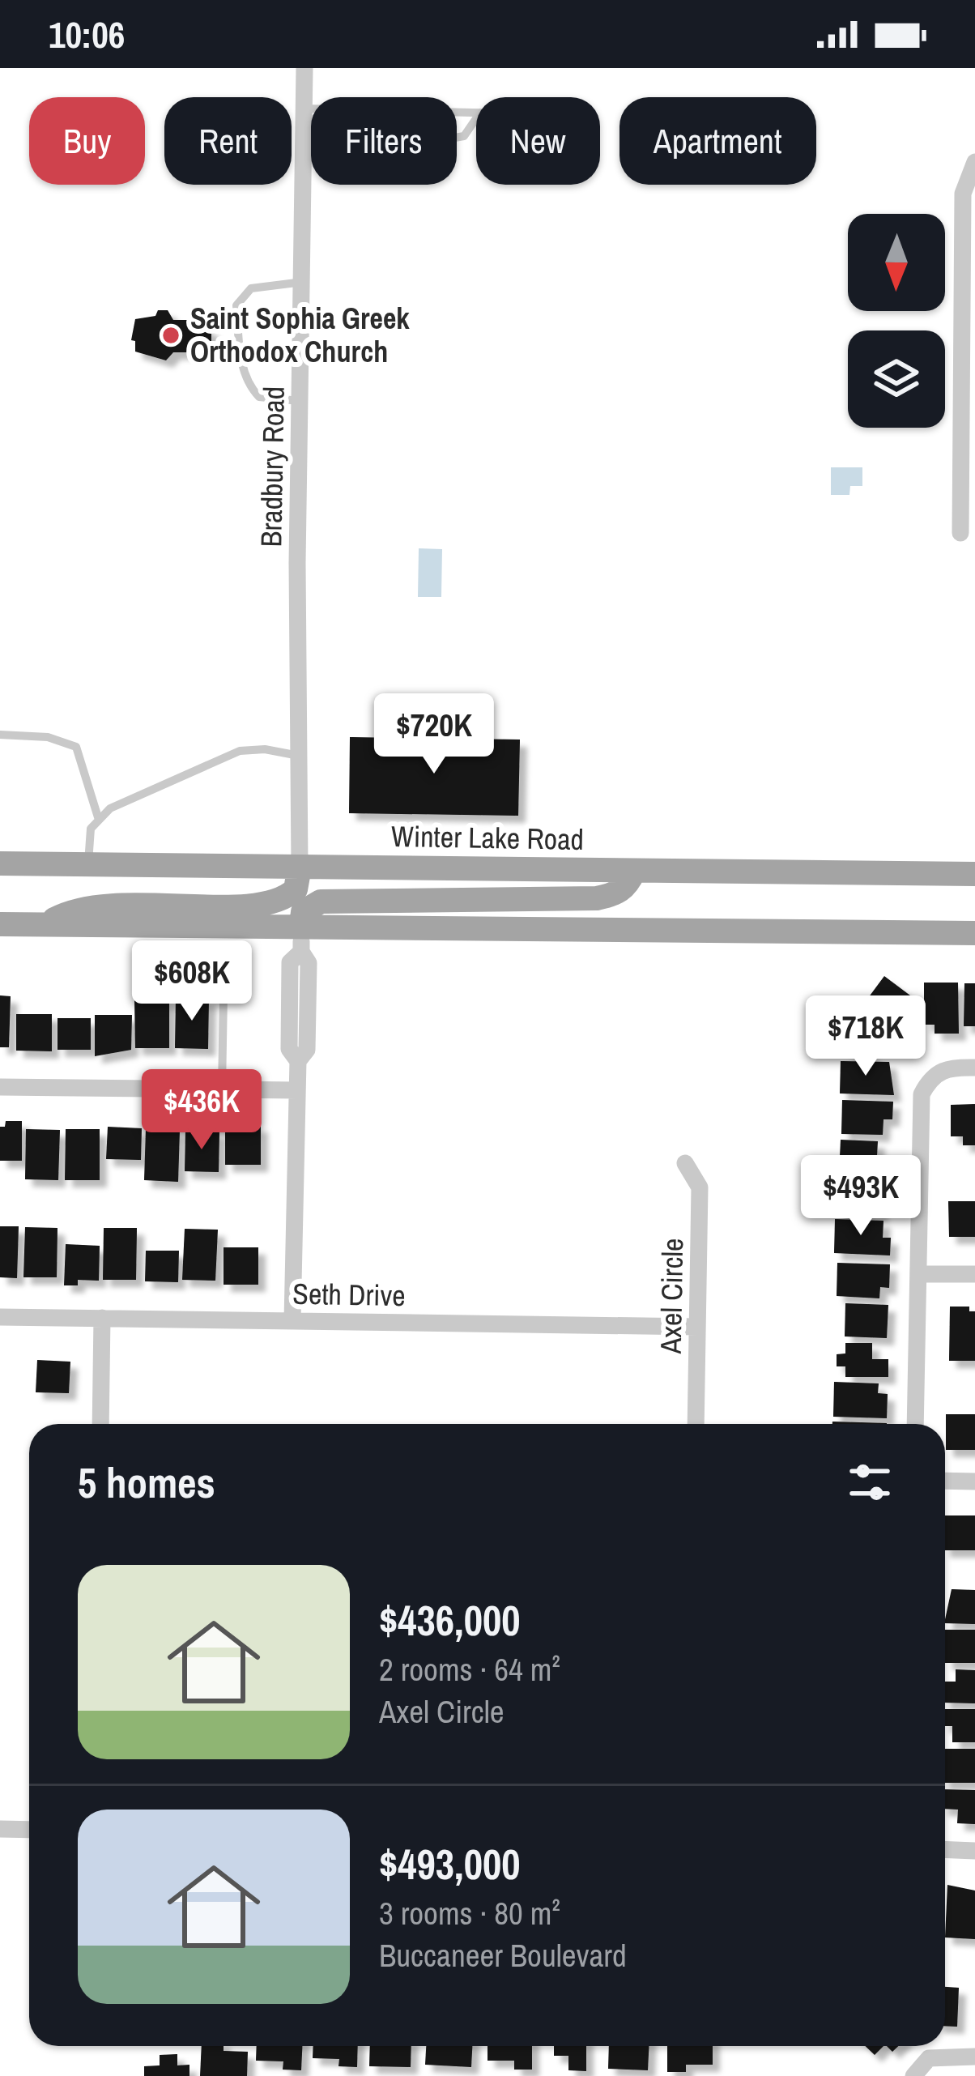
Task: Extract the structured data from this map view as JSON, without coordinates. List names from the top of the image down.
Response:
{
  "streets": {
    "main road": ["Winter Lake Road"],
    "street": ["Bradbury Road", "Seth Drive", "Axel Circle"]
  },
  "crossings": [
    ["Bradbury Road", "Winter Lake Road"],
    ["Seth Drive", "Axel Circle"]
  ],
  "places": ["Saint Sophia Greek Orthodox Church"],
  "north": "bottom",
  "page": {
    "status": "10:06",
    "chip": [
      "Buy",
      "Rent",
      "Filters",
      "New",
      "Apartment"
    ],
    "price": [
      "$720K",
      "$608K",
      "$718K",
      "$436K",
      "$493K"
    ],
    "heading": "5 homes",
    "list": [
      {
        "name": "$436,000",
        "note": "2 rooms · 64 m² · Axel Circle"
      },
      {
        "name": "$493,000",
        "note": "3 rooms · 80 m² · Buccaneer Boulevard"
      }
    ]
  }
}
